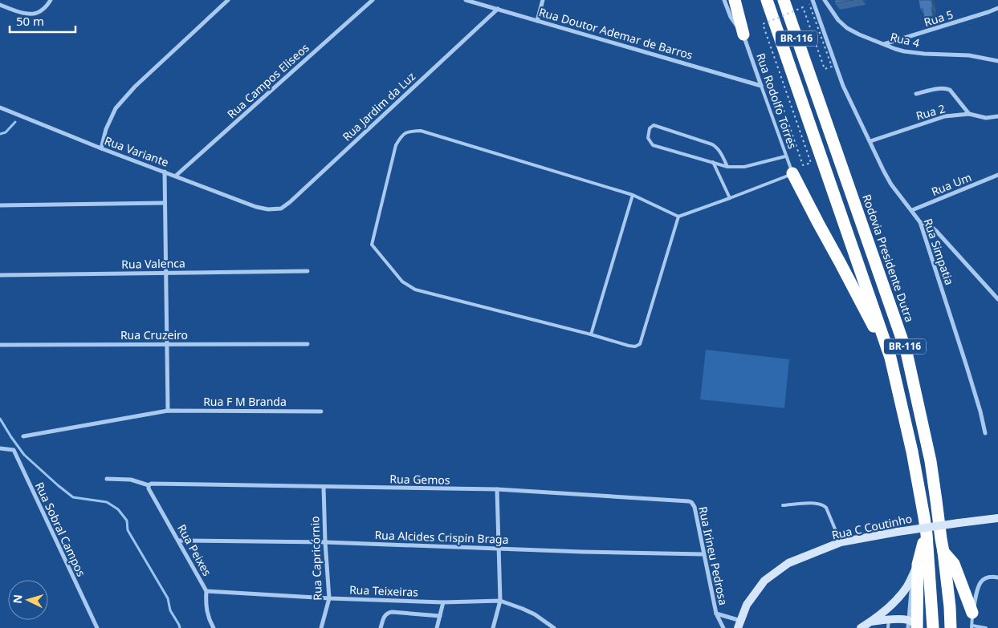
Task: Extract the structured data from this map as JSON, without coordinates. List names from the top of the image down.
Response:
{
  "streets": {
    "highway": ["BR-116", "Rodovia Presidente Dutra"],
    "main road": ["Rua C Coutinho"],
    "street": [
      "Rua 5",
      "Rua Doutor Ademar de Barros",
      "Rua 4",
      "Rua Campos Eliseos",
      "Rua Rodolfo Torres",
      "Rua Jardim da Luz",
      "Rua 2",
      "Rua Variante",
      "Rua Um",
      "Rua Simpatia",
      "Rua Valenca",
      "Rua Cruzeiro",
      "Rua F M Branda",
      "Rua Gemos",
      "Rua Sobral Campos",
      "Rua Alcides Crispin Braga",
      "Rua Peixes",
      "Rua Irineu Pedrosa",
      "Rua Capricórnio",
      "Rua Teixeiras"
    ]
  },
  "crossings": [
    ["Rua 5", "Rua 4"],
    ["Rua Doutor Ademar de Barros", "Rua Rodolfo Torres"],
    ["Rua Doutor Ademar de Barros", "Rua Jardim da Luz"],
    ["Rua Campos Eliseos", "Rua Variante"],
    ["Rua Jardim da Luz", "Rua Variante"],
    ["Rua 2", "Rua Simpatia"],
    ["Rua Um", "Rua Simpatia"],
    ["Rua Gemos", "Rua Peixes"],
    ["Rua Gemos", "Rua Irineu Pedrosa"],
    ["Rua Gemos", "Rua Capricórnio"],
    ["Rua C Coutinho", "Rua Irineu Pedrosa"],
    ["Rua Alcides Crispin Braga", "Rua Peixes"],
    ["Rua Alcides Crispin Braga", "Rua Irineu Pedrosa"],
    ["Rua Alcides Crispin Braga", "Rua Capricórnio"],
    ["Rua Peixes", "Rua Teixeiras"],
    ["Rua Capricórnio", "Rua Teixeiras"]
  ],
  "scale_bar": "50 m",
  "north": "left"
}
